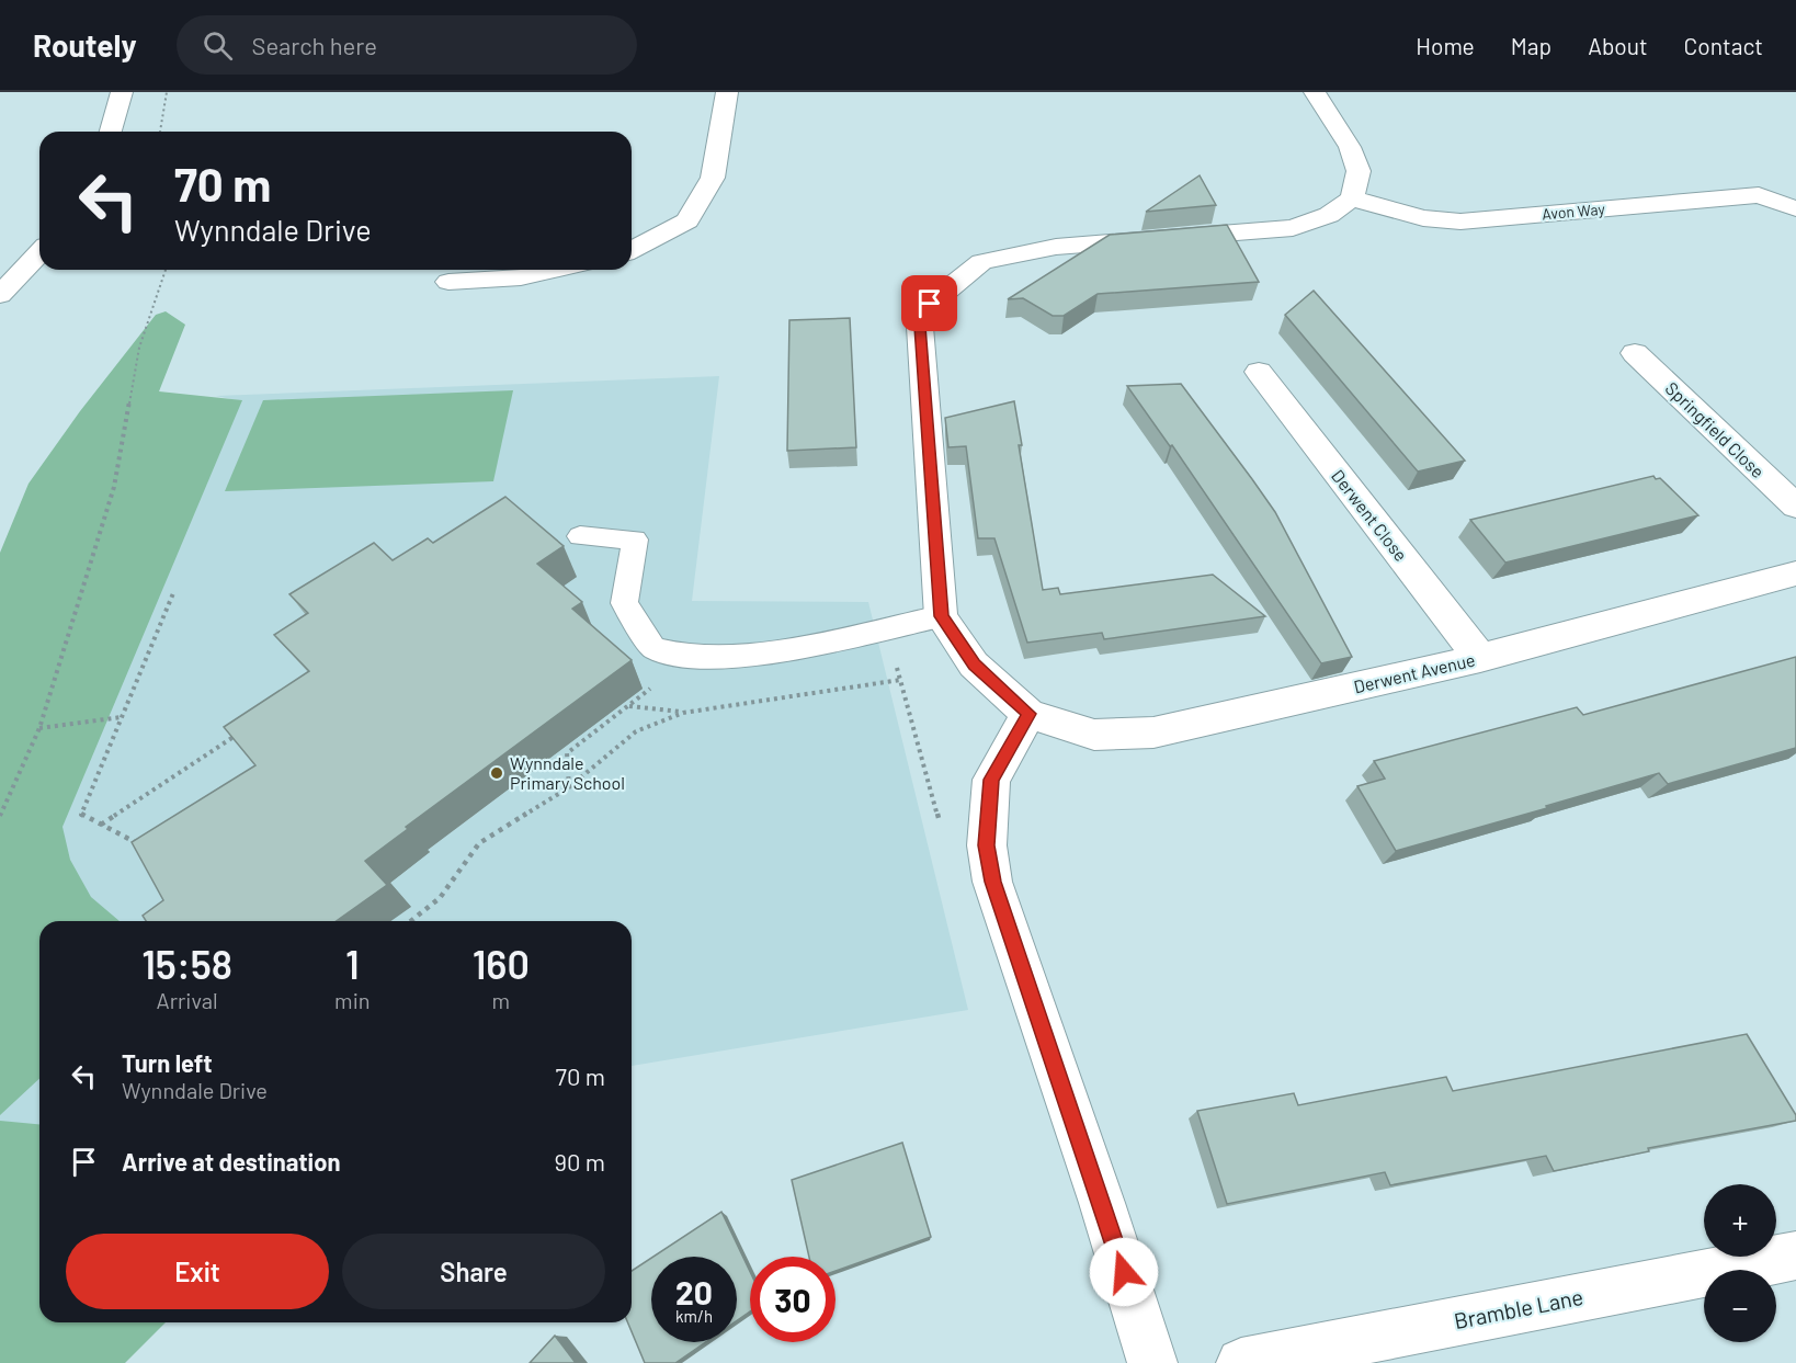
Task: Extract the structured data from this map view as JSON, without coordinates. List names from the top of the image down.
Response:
{
  "streets": {
    "street": [
      "Avon Way",
      "Springfield Close",
      "Derwent Close",
      "Derwent Avenue",
      "Bramble Lane"
    ]
  },
  "crossings": [
    ["Derwent Close", "Derwent Avenue"]
  ],
  "places": ["Wynndale Primary School"],
  "page": {
    "header": "Routely",
    "search": "Search here",
    "nav": [
      "Home",
      "Map",
      "About",
      "Contact"
    ],
    "turn": ["70 m", "Wynndale Drive"],
    "eta": [
      "15:58",
      "Arrival",
      "1",
      "min",
      "160",
      "m"
    ],
    "list": [
      {
        "name": "Turn left",
        "note": "Wynndale Drive",
        "value": "70 m"
      },
      {
        "name": "Arrive at destination",
        "value": "90 m"
      }
    ],
    "map_buttons": ["+", "−"],
    "buttons": ["Exit", "Share"],
    "speed": "20 km/h",
    "limit": "30"
  }
}
